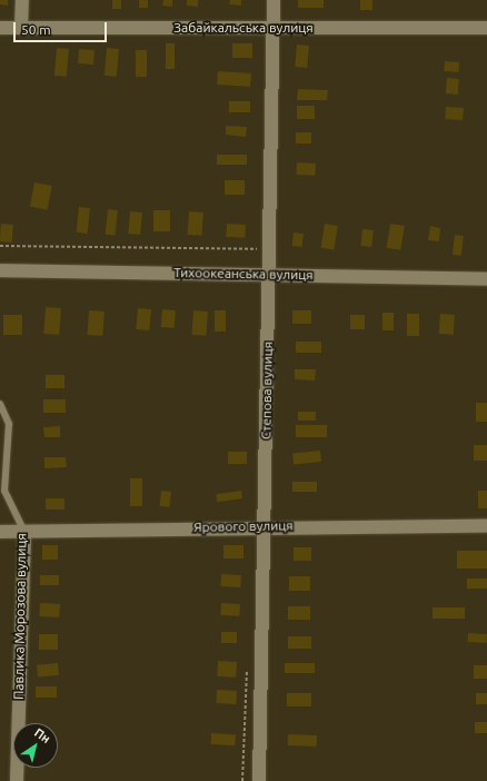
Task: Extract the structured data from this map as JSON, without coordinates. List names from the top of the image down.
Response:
{
  "streets": {
    "street": [
      "Забайкальська вулиця",
      "Тихоокеанська вулиця",
      "Степова вулиця",
      "Ярового вулиця",
      "Павлика Морозова вулиця"
    ]
  },
  "crossings": [
    ["Забайкальська вулиця", "Степова вулиця"],
    ["Тихоокеанська вулиця", "Степова вулиця"],
    ["Степова вулиця", "Ярового вулиця"],
    ["Ярового вулиця", "Павлика Морозова вулиця"]
  ],
  "scale_bar": "50 m",
  "north": "top right"
}
